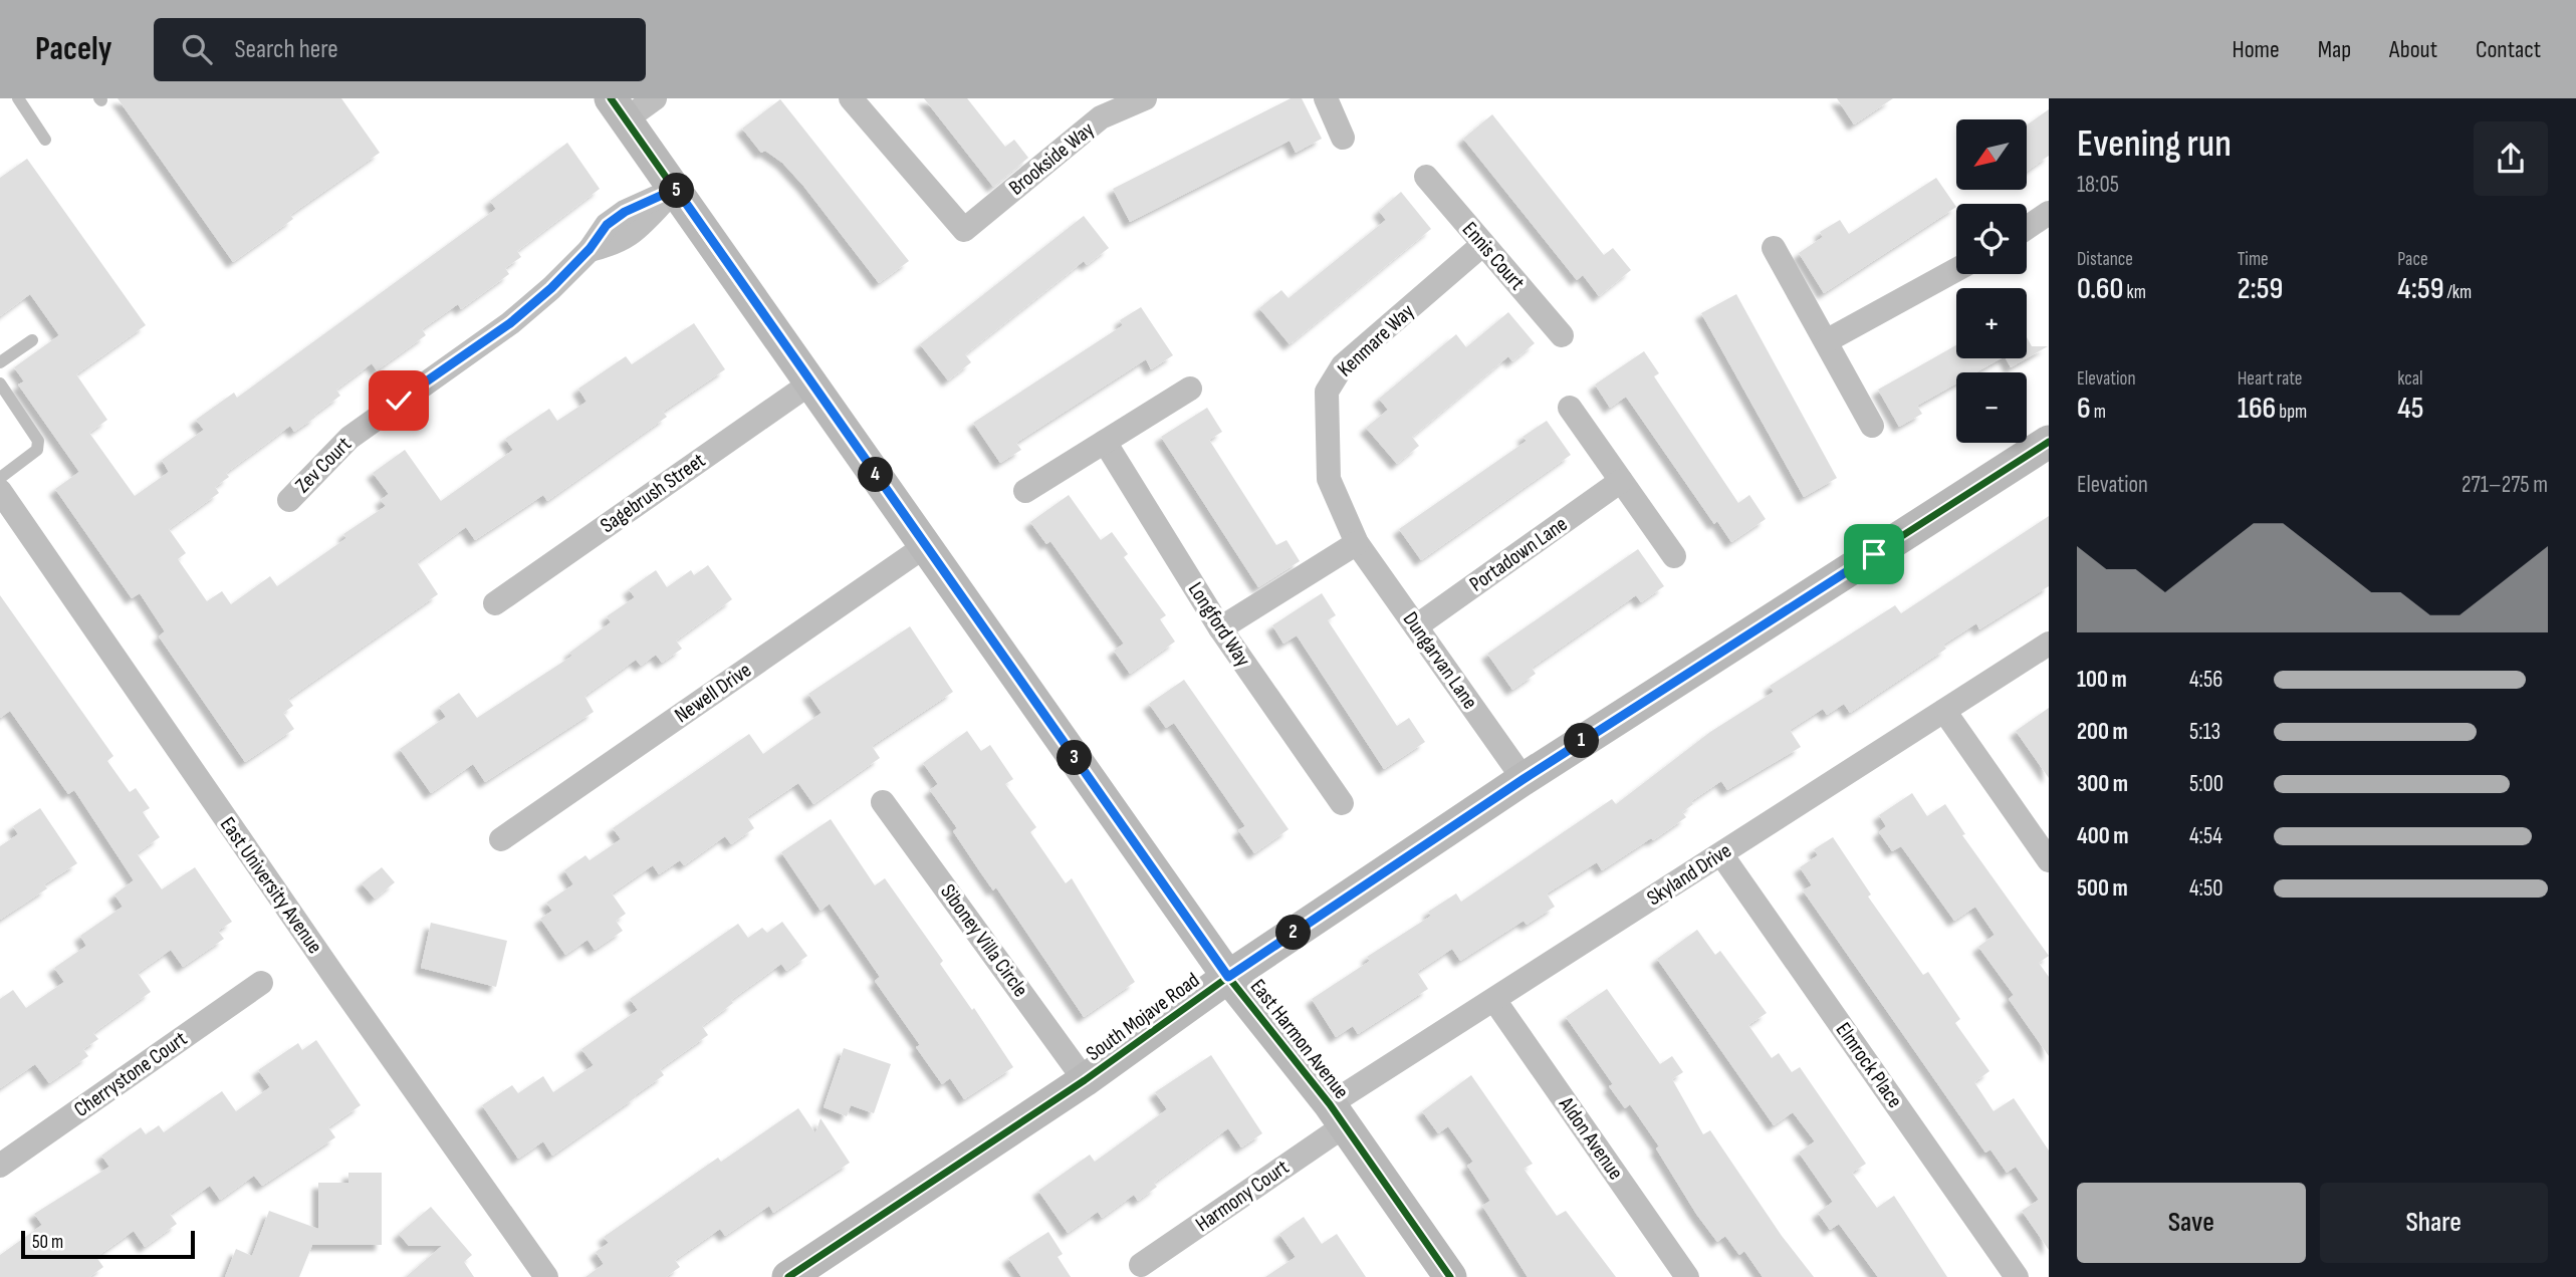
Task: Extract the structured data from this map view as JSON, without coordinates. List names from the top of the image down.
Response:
{
  "streets": {
    "street": [
      "Brookside Way",
      "Ennis Court",
      "Kenmare Way",
      "Zev Court",
      "Sagebrush Street",
      "Portadown Lane",
      "Longford Way",
      "Dungarvan Lane",
      "Newell Drive",
      "Skyland Drive",
      "East University Avenue",
      "Siboney Villa Circle",
      "South Mojave Road",
      "East Harmon Avenue",
      "Elmrock Place",
      "Cherrystone Court",
      "Aldon Avenue",
      "Harmony Court"
    ]
  },
  "crossings": [
    ["Ennis Court", "Kenmare Way"],
    ["Kenmare Way", "Dungarvan Lane"],
    ["Zev Court", "East Harmon Avenue"],
    ["Sagebrush Street", "East Harmon Avenue"],
    ["Portadown Lane", "Dungarvan Lane"],
    ["Dungarvan Lane", "South Mojave Road"],
    ["Newell Drive", "East Harmon Avenue"],
    ["Skyland Drive", "East Harmon Avenue"],
    ["Skyland Drive", "Elmrock Place"],
    ["Skyland Drive", "Aldon Avenue"],
    ["Skyland Drive", "Harmony Court"],
    ["Siboney Villa Circle", "South Mojave Road"],
    ["South Mojave Road", "East Harmon Avenue"],
    ["East Harmon Avenue", "Harmony Court"]
  ],
  "scale_bar": "50 m",
  "north": "bottom left",
  "page": {
    "header": "Pacely",
    "search": "Search here",
    "nav": [
      "Home",
      "Map",
      "About",
      "Contact"
    ],
    "heading": ["Evening run", "18:05"],
    "map_buttons": ["+", "−"],
    "pins": [
      "5",
      "4",
      "1",
      "3",
      "2"
    ],
    "stats": [
      ["Distance", "0.60 km"],
      ["Time", "2:59"],
      ["Pace", "4:59 /km"],
      ["Elevation", "6 m"],
      ["Heart rate", "166 bpm"],
      ["kcal", "45"]
    ],
    "chart": ["Elevation", "271–275 m"],
    "list": [
      {
        "name": "100 m",
        "note": "4:56"
      },
      {
        "name": "200 m",
        "note": "5:13"
      },
      {
        "name": "300 m",
        "note": "5:00"
      },
      {
        "name": "400 m",
        "note": "4:54"
      },
      {
        "name": "500 m",
        "note": "4:50"
      }
    ],
    "buttons": ["Save", "Share"],
    "scale": "50 m"
  }
}
